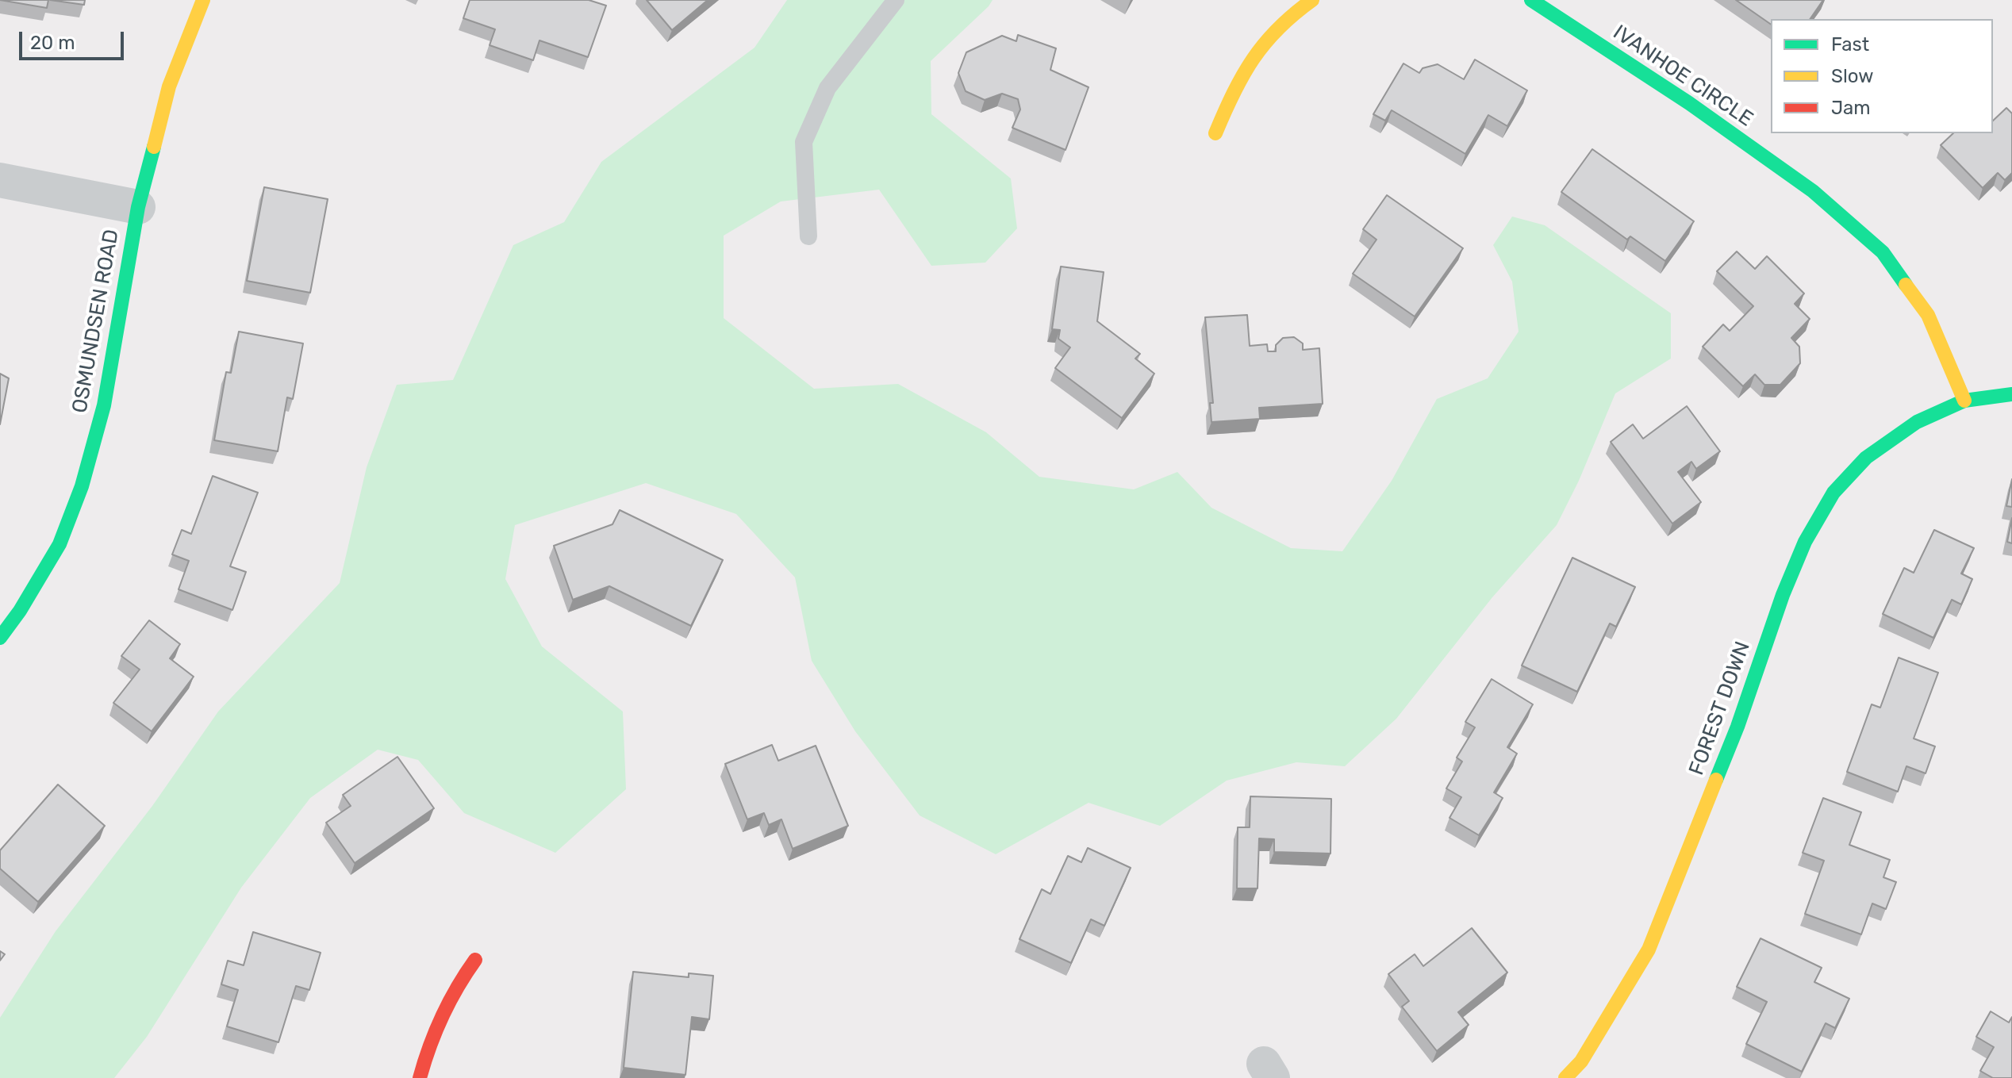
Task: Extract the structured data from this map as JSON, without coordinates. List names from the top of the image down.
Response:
{
  "streets": {
    "street": ["IVANHOE CIRCLE", "OSMUNDSEN ROAD", "FOREST DOWN"]
  },
  "crossings": [
    ["IVANHOE CIRCLE", "FOREST DOWN"]
  ],
  "legend": ["Fast", "Slow", "Jam"],
  "scale_bar": "20 m"
}
